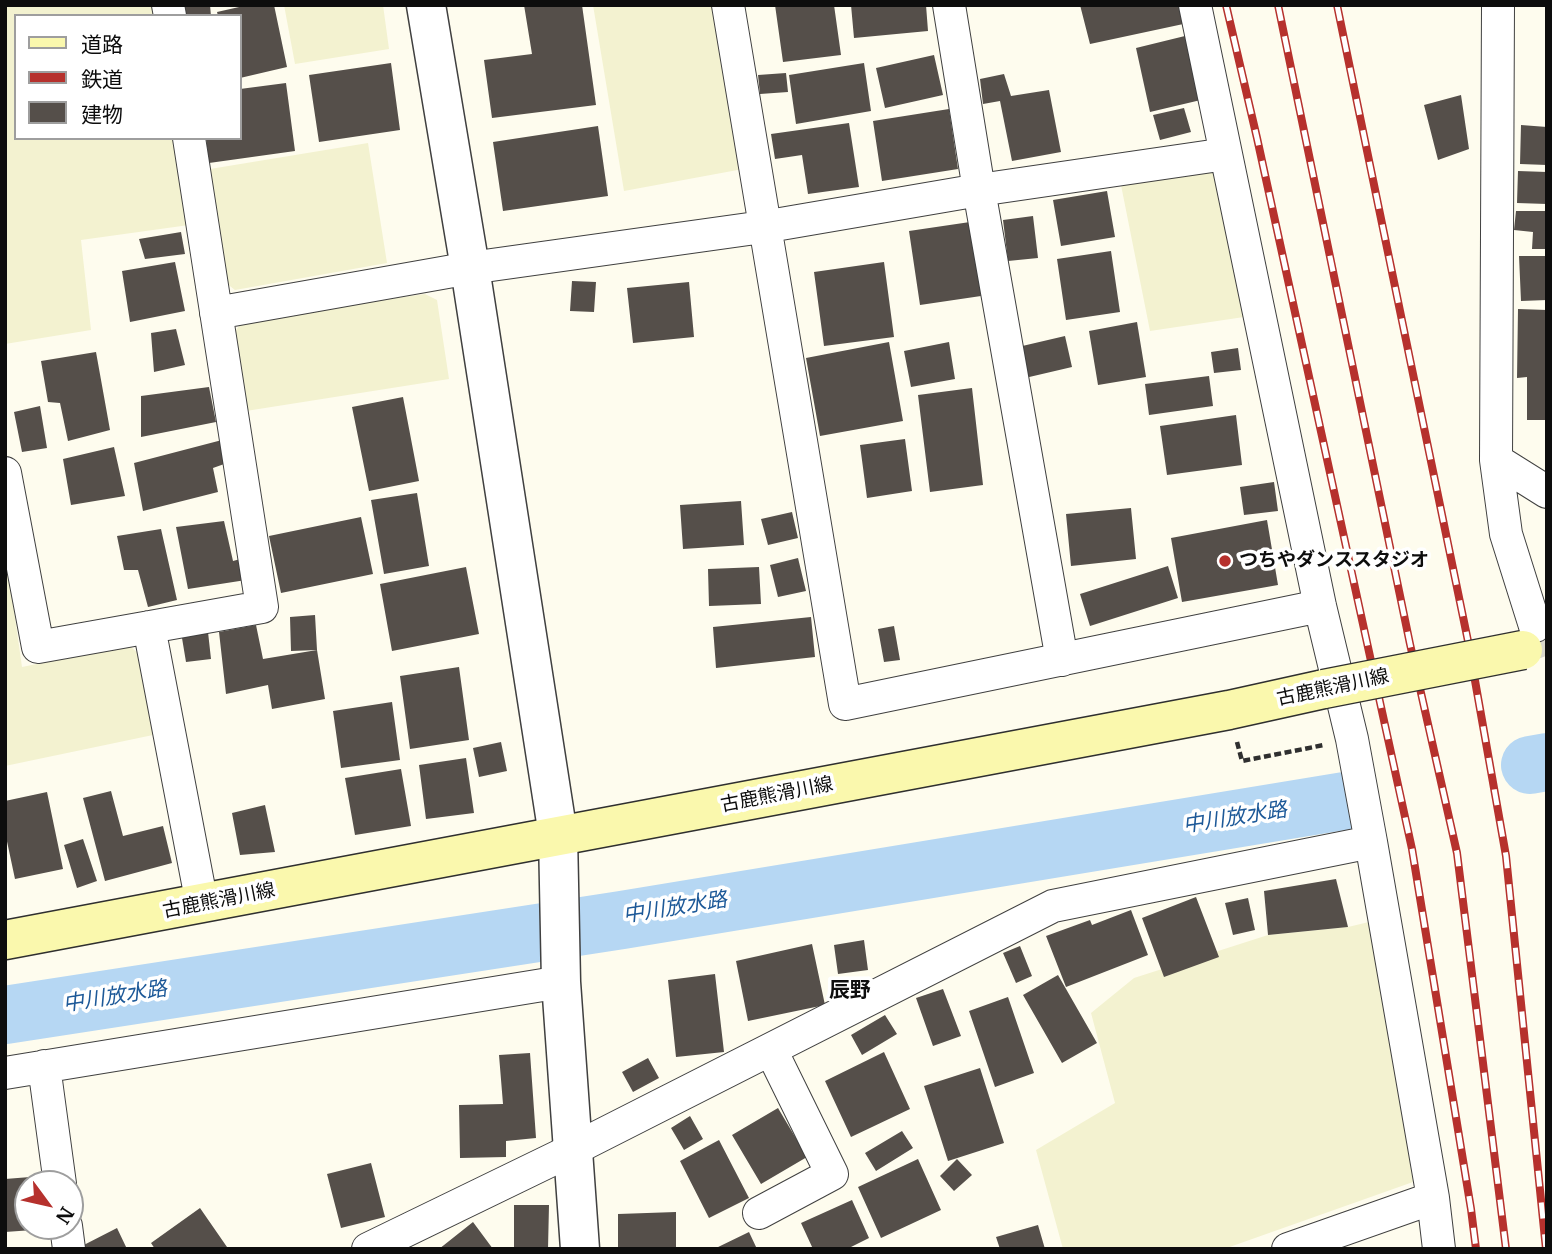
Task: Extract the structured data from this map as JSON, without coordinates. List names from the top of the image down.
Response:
{
  "streets": {
    "main road": ["古鹿熊滑川線"]
  },
  "districts": ["辰野"],
  "water": ["中川放水路"],
  "places": ["つちやダンススタジオ"],
  "legend": ["道路", "鉄道", "建物"],
  "north": "bottom right"
}
